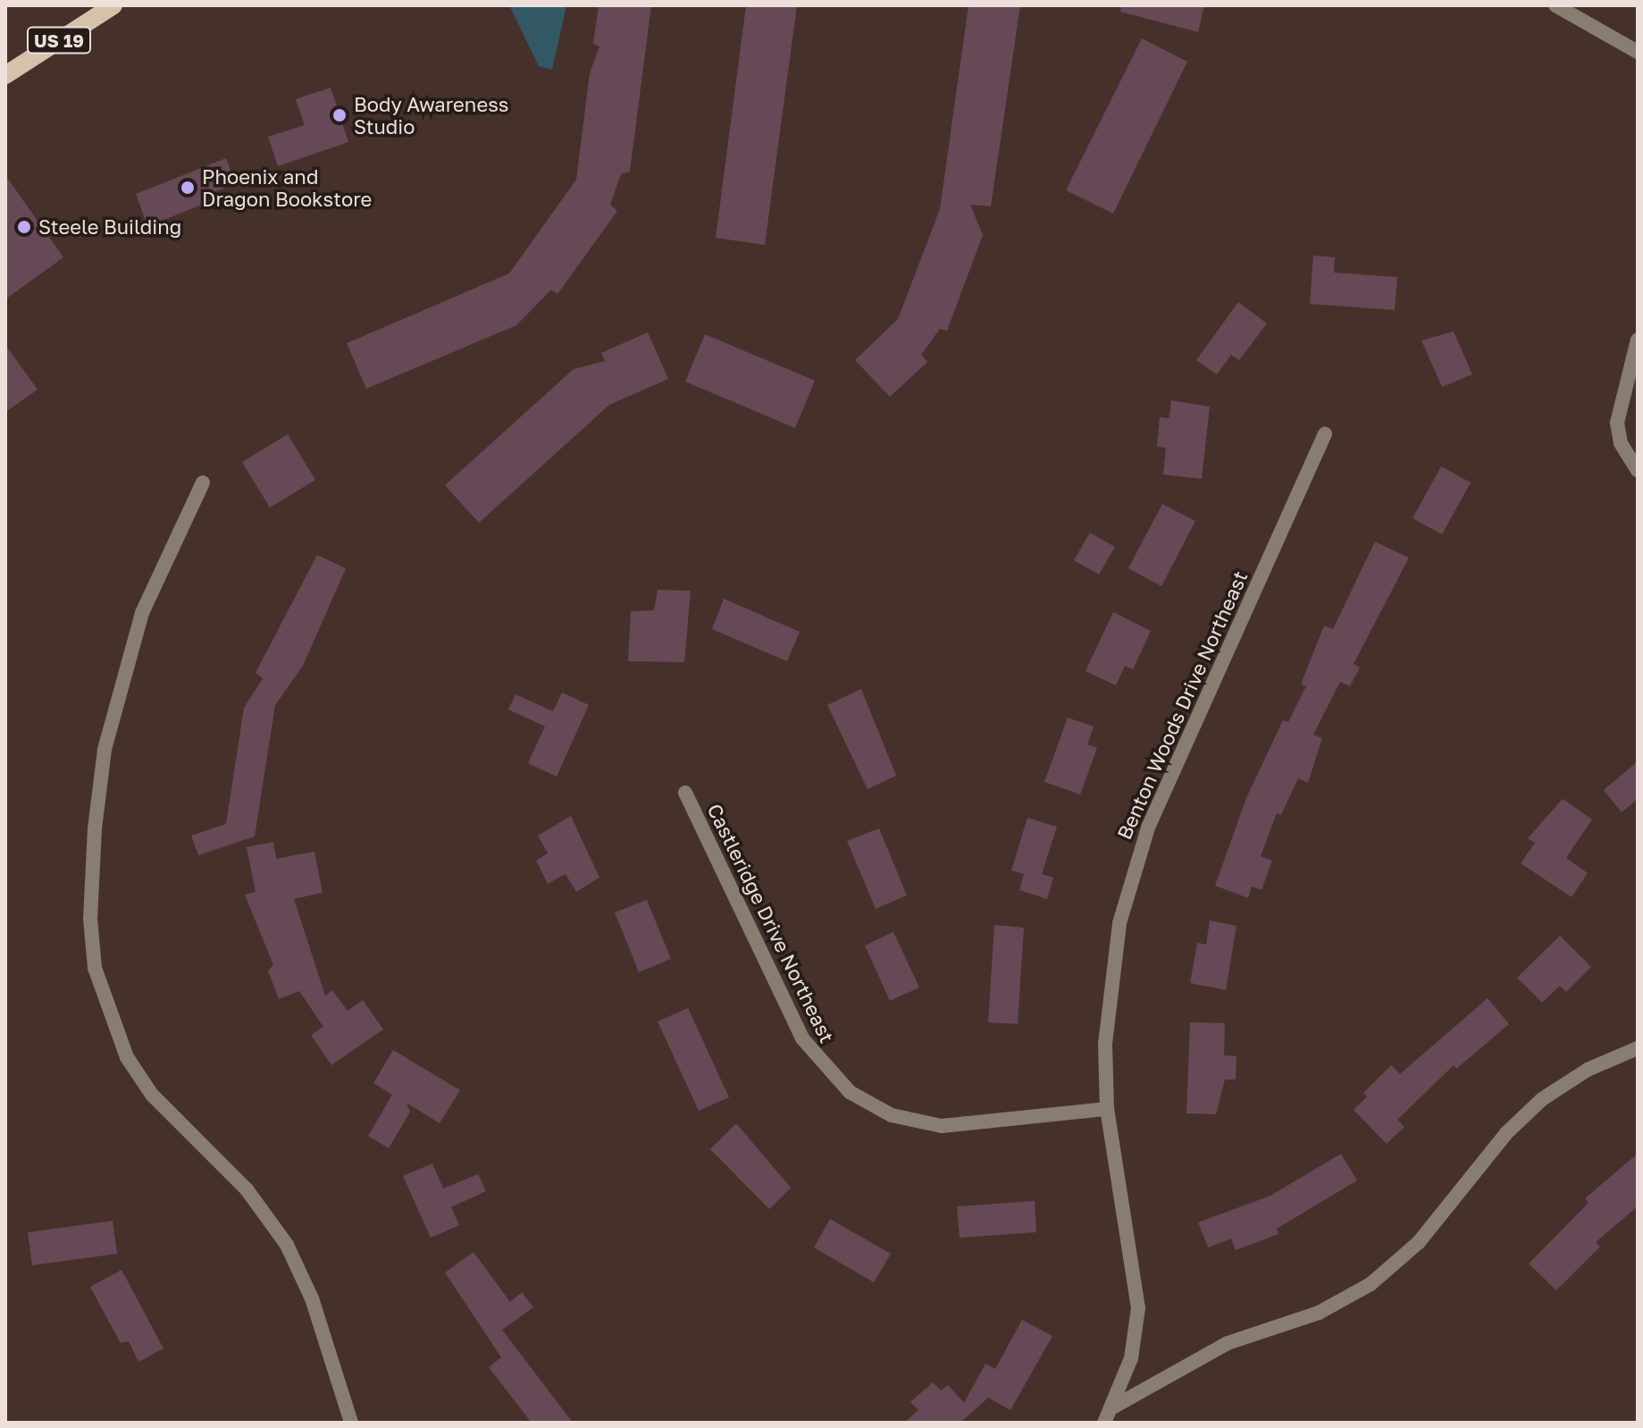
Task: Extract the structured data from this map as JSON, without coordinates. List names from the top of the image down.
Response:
{
  "streets": {
    "main road": ["US 19"],
    "street": ["Benton Woods Drive Northeast", "Castleridge Drive Northeast"]
  },
  "crossings": [
    ["Benton Woods Drive Northeast", "Castleridge Drive Northeast"]
  ],
  "places": ["Body Awareness Studio", "Phoenix and Dragon Bookstore", "Steele Building"]
}
